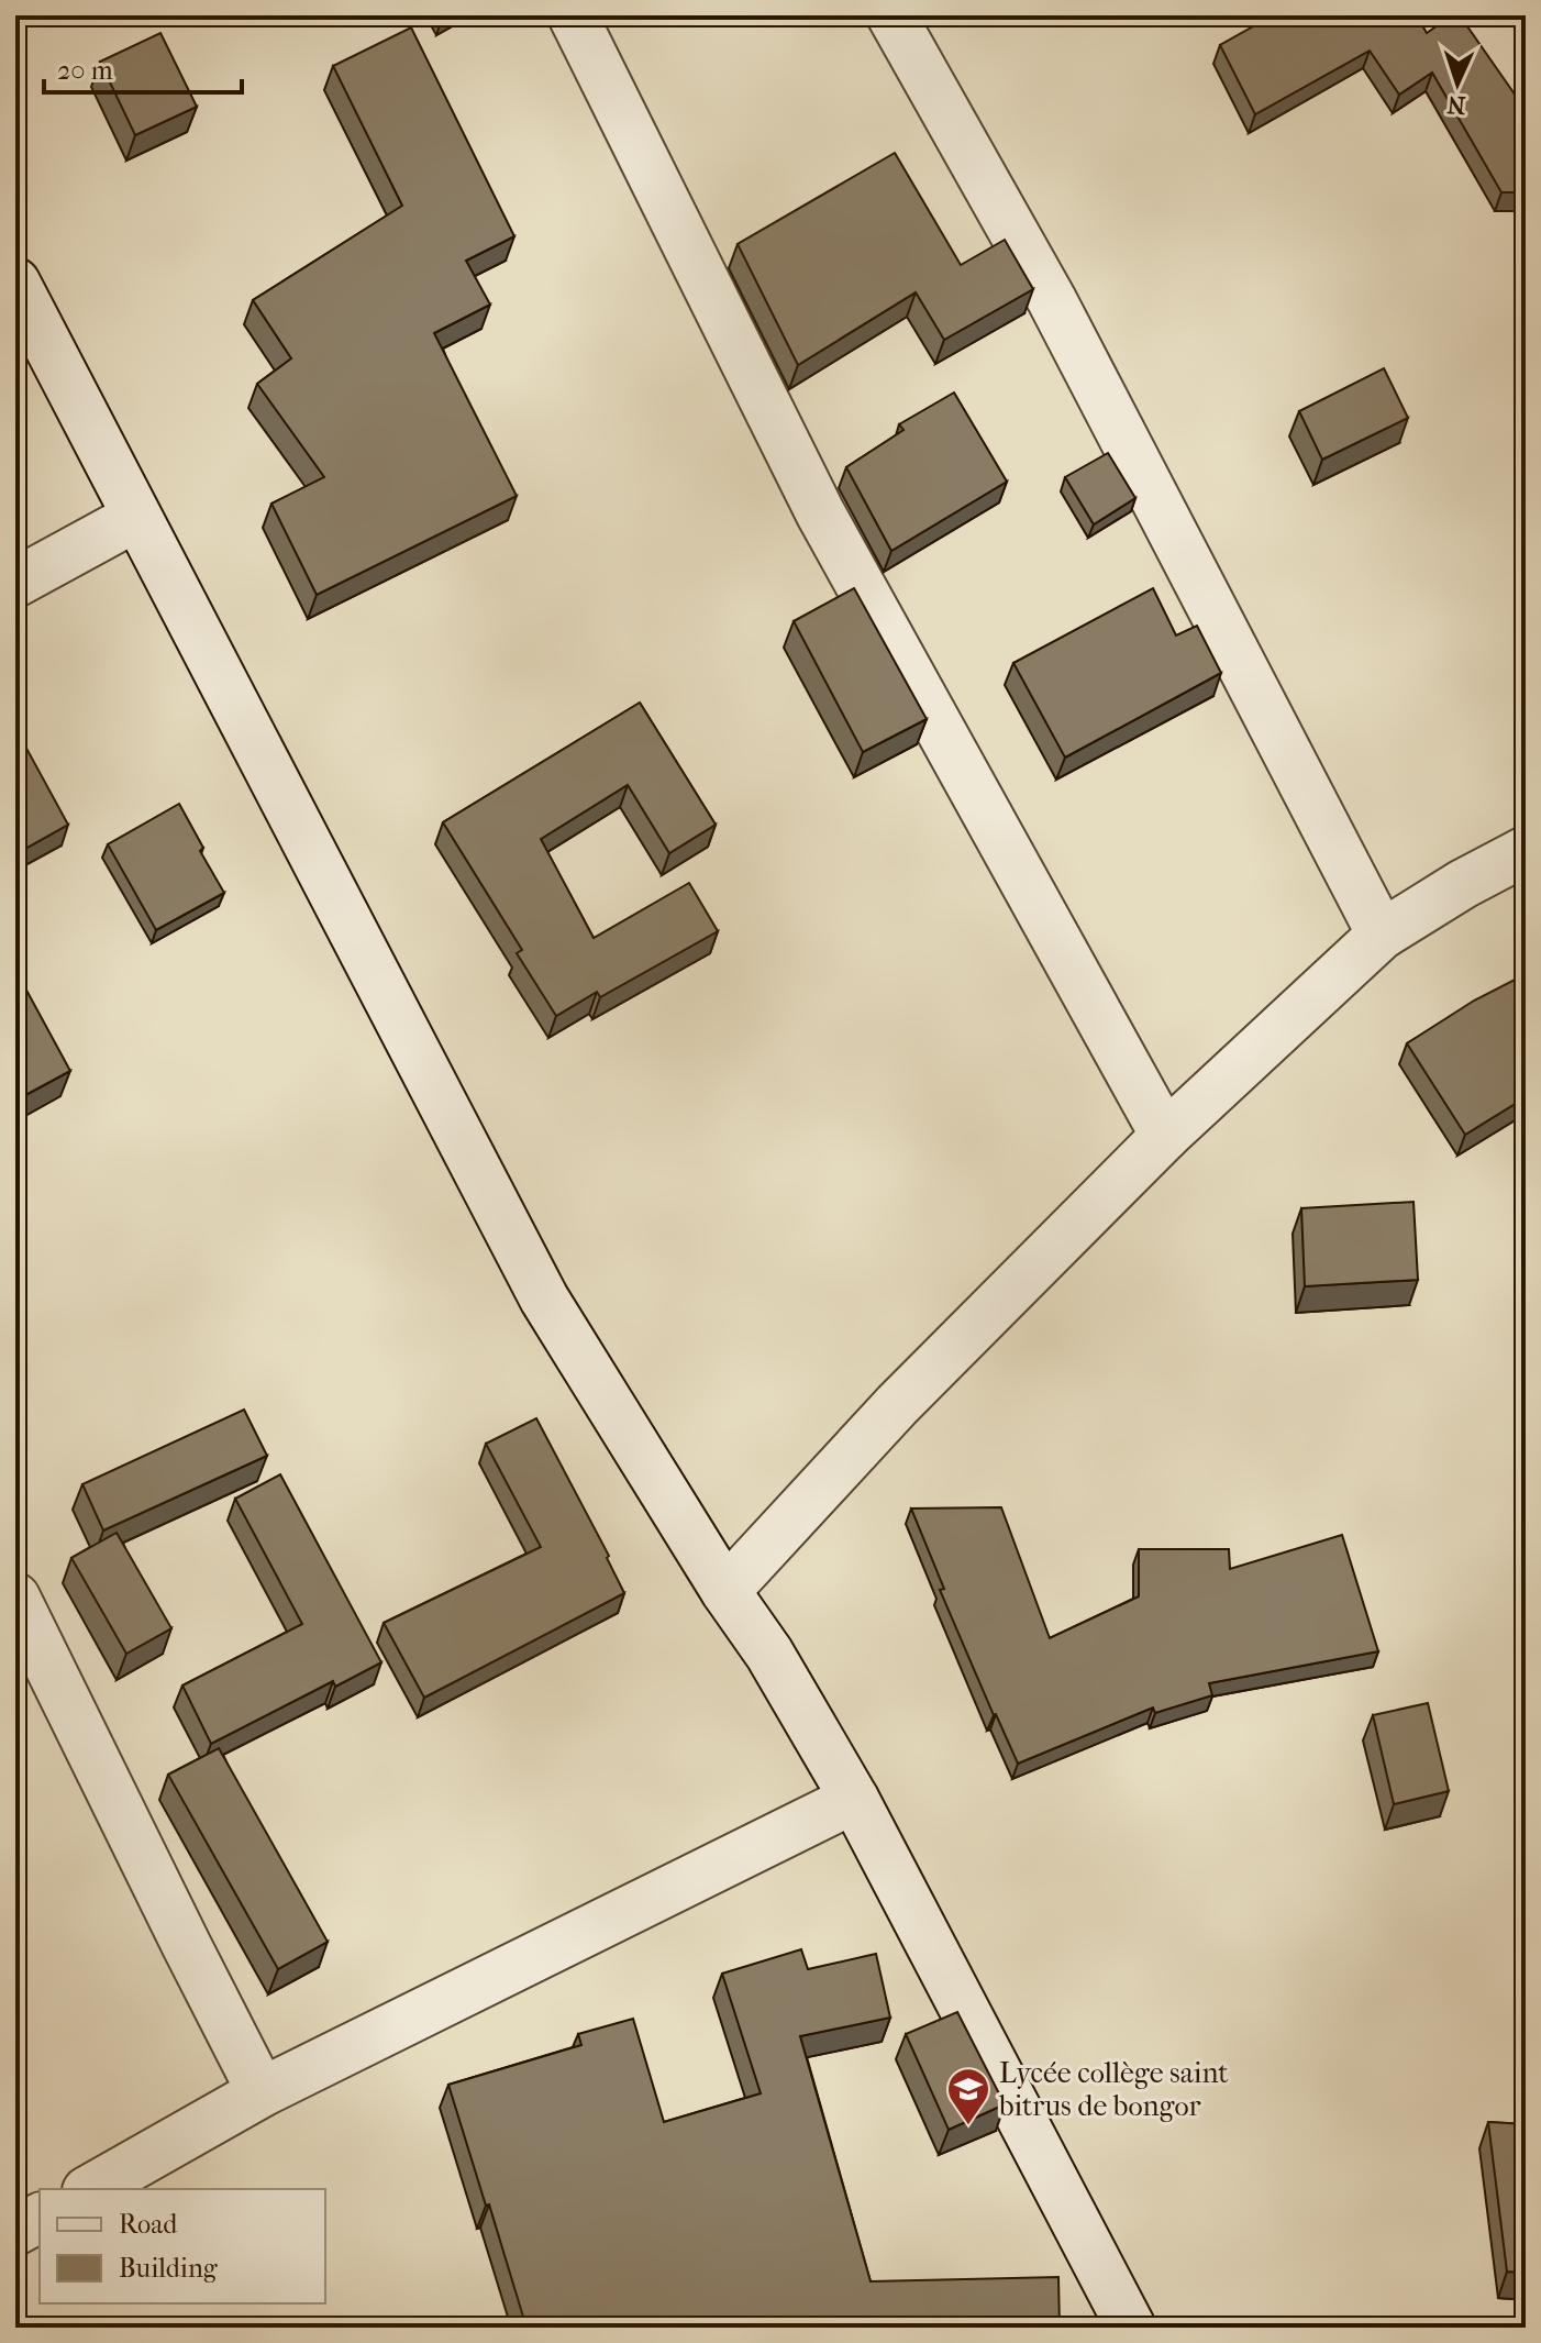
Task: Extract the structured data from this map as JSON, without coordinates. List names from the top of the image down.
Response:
{
  "places": {
    "school or university": ["Lycée collège saint bitrus de bongor"]
  },
  "legend": ["Road", "Building"],
  "scale_bar": "20 m",
  "north": "bottom"
}
